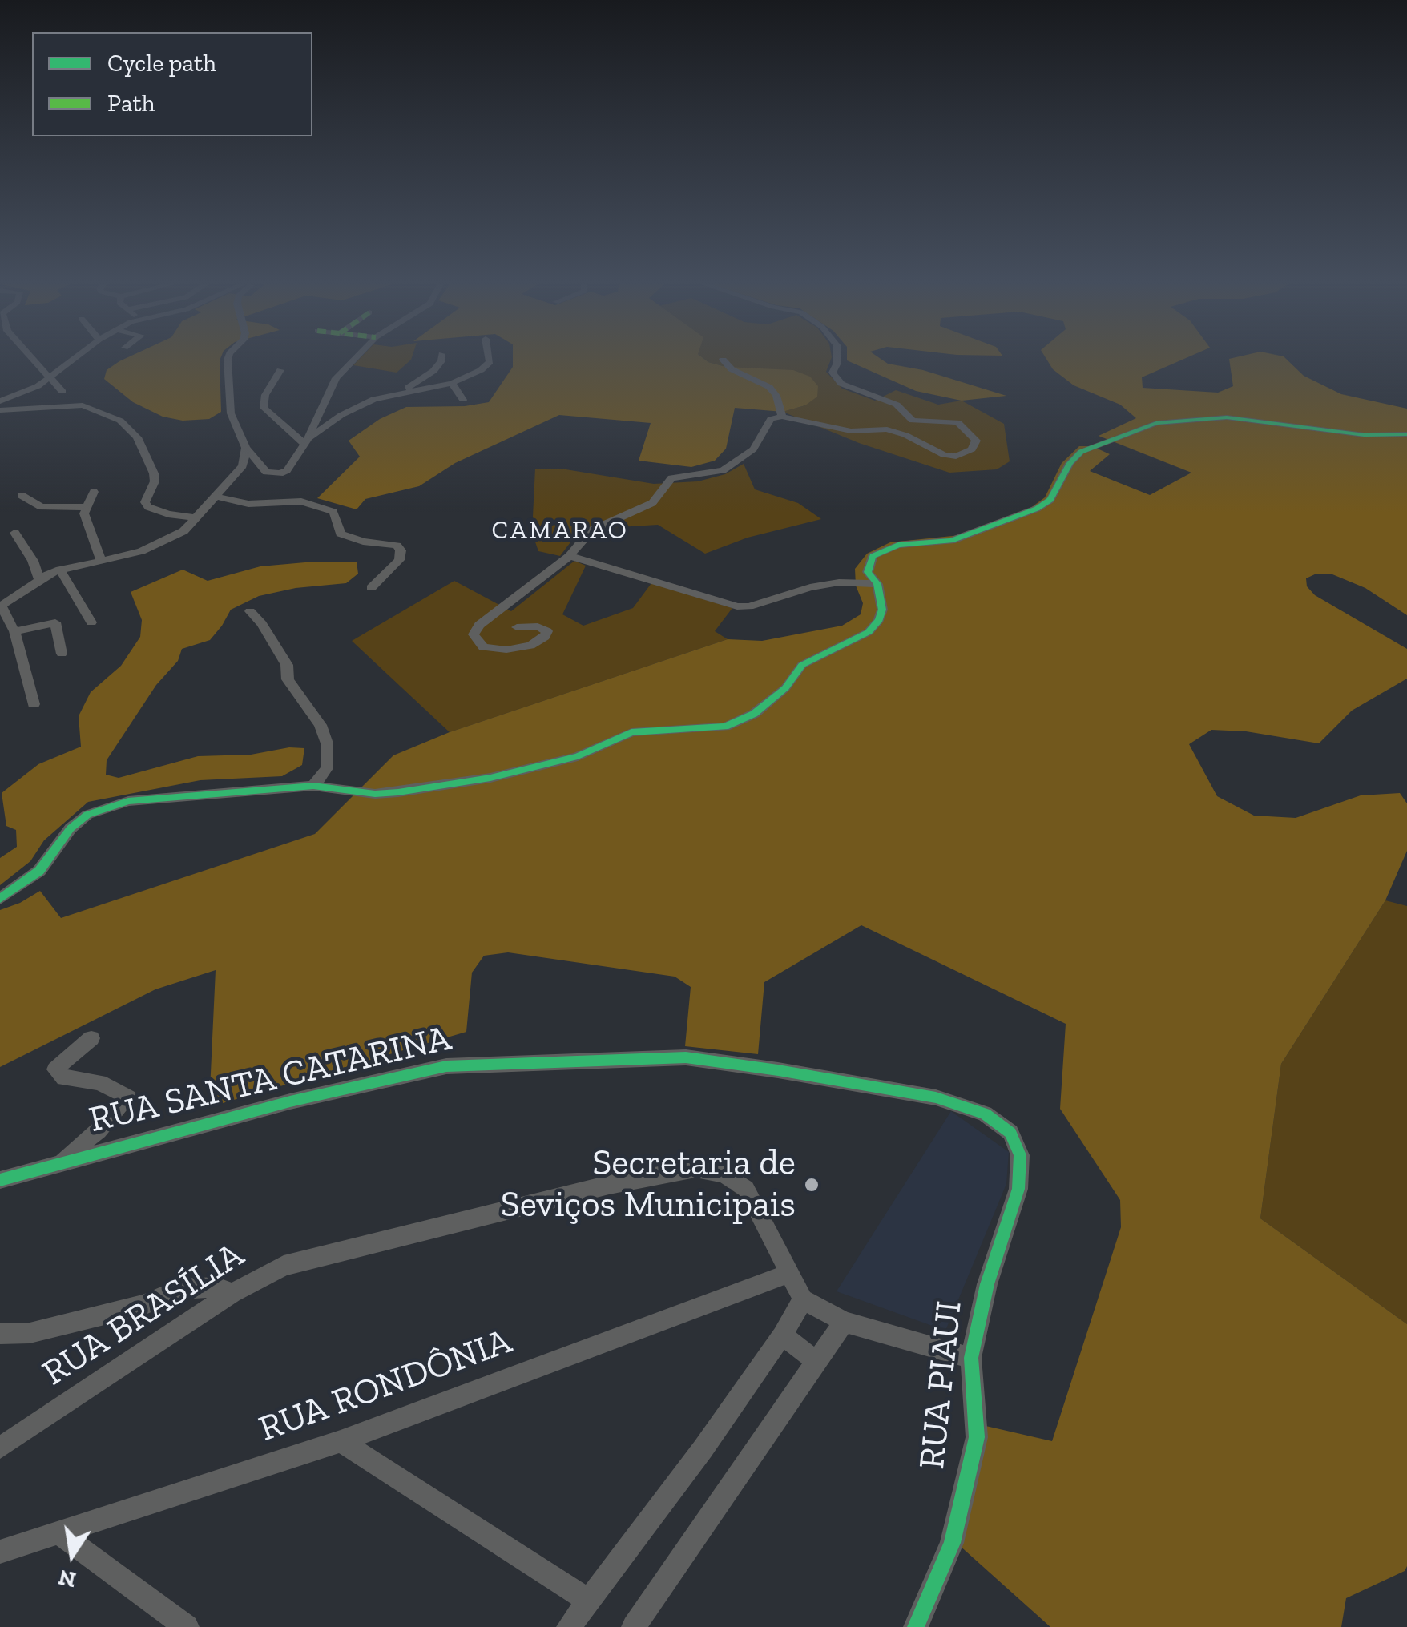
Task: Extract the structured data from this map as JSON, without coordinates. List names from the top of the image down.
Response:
{
  "streets": {
    "street": [
      "RUA SANTA CATARINA",
      "RUA BRASÍLIA",
      "RUA PIAUI",
      "RUA RONDÔNIA"
    ]
  },
  "crossings": [
    ["RUA SANTA CATARINA", "RUA PIAUI"],
    ["RUA BRASÍLIA", "RUA RONDÔNIA"]
  ],
  "districts": ["CAMARAO"],
  "places": ["Secretaria de Seviços Municipais"],
  "legend": ["Cycle path", "Path"],
  "north": "bottom"
}
